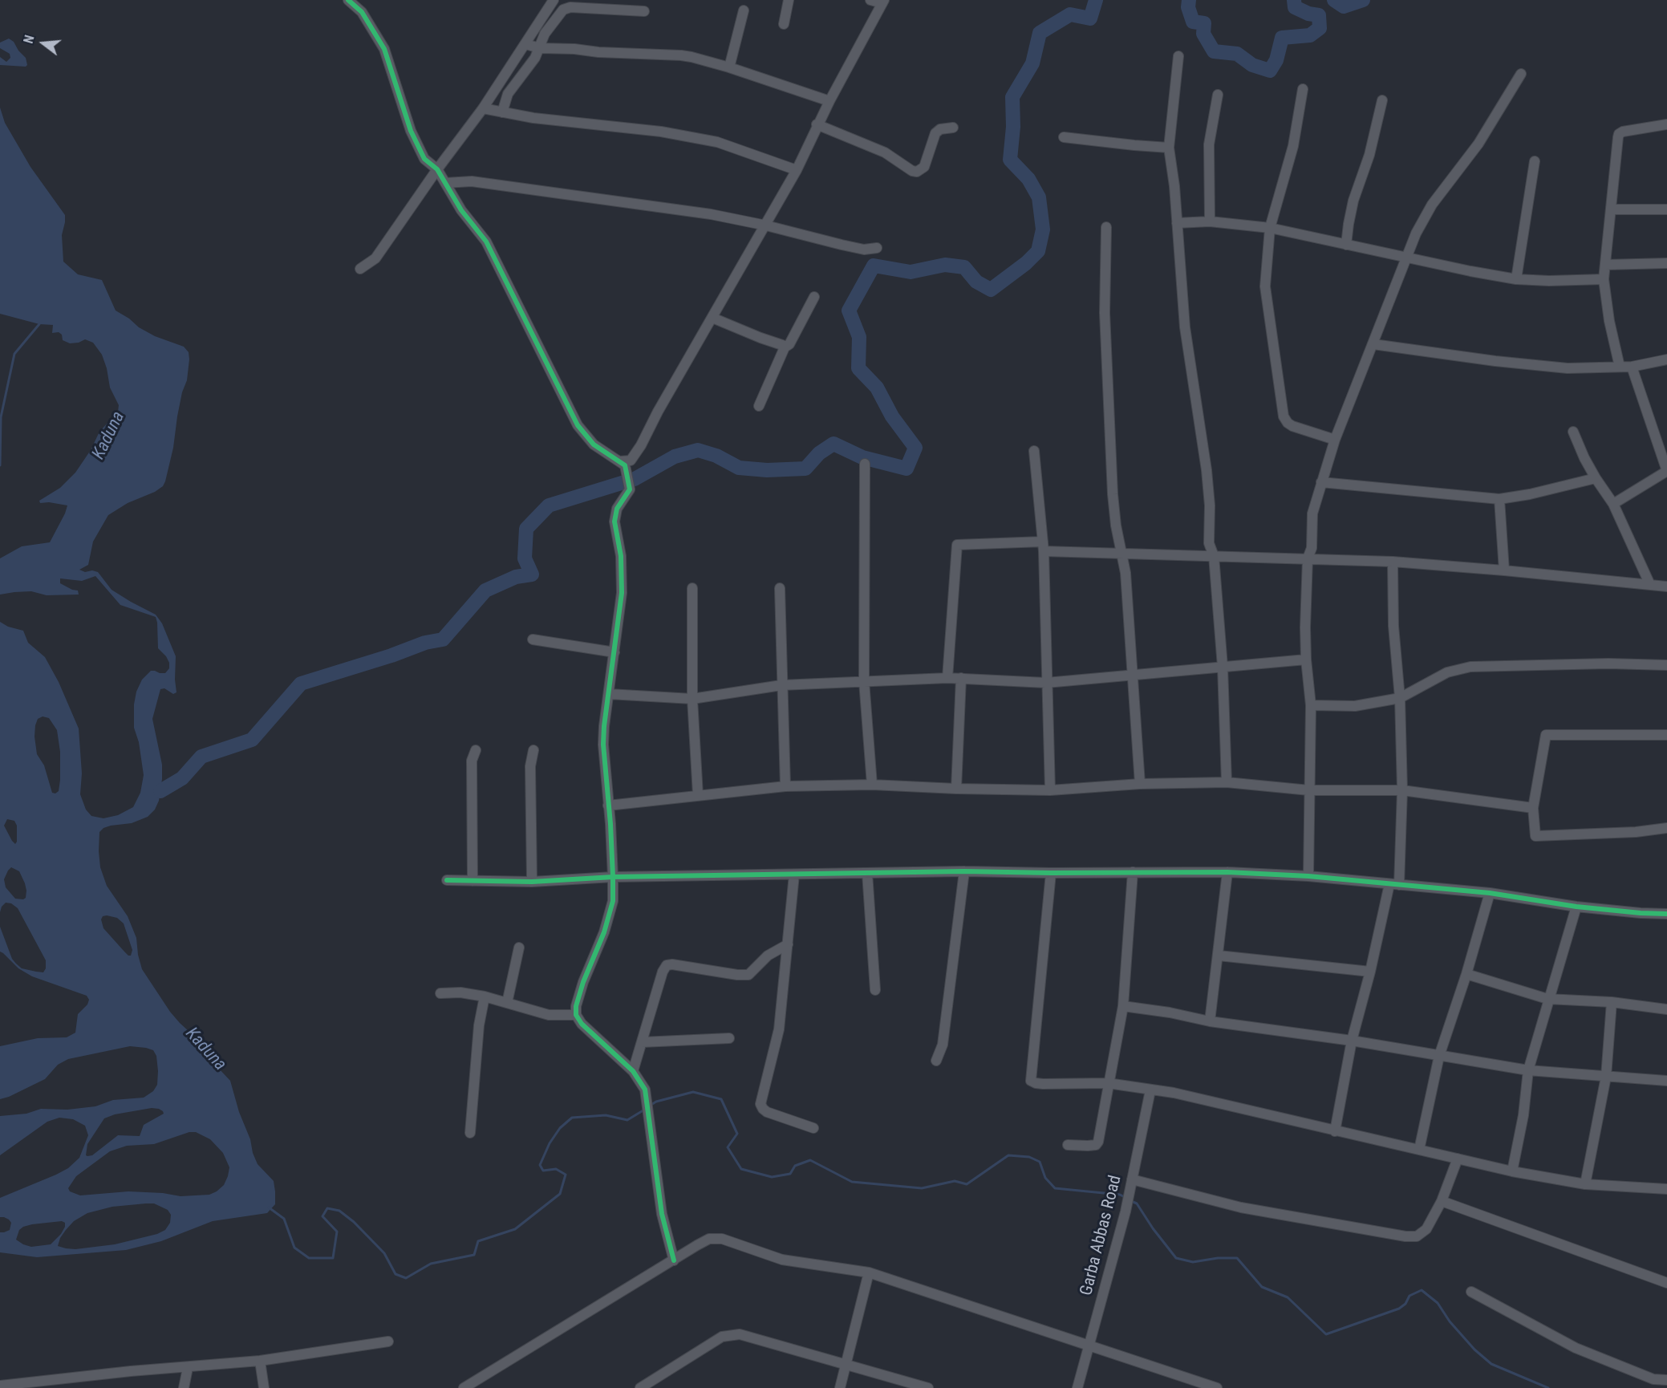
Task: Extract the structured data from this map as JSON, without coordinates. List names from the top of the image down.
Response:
{
  "streets": {
    "street": ["Garba Abbas Road"]
  },
  "water": ["Kaduna"],
  "north": "left"
}
